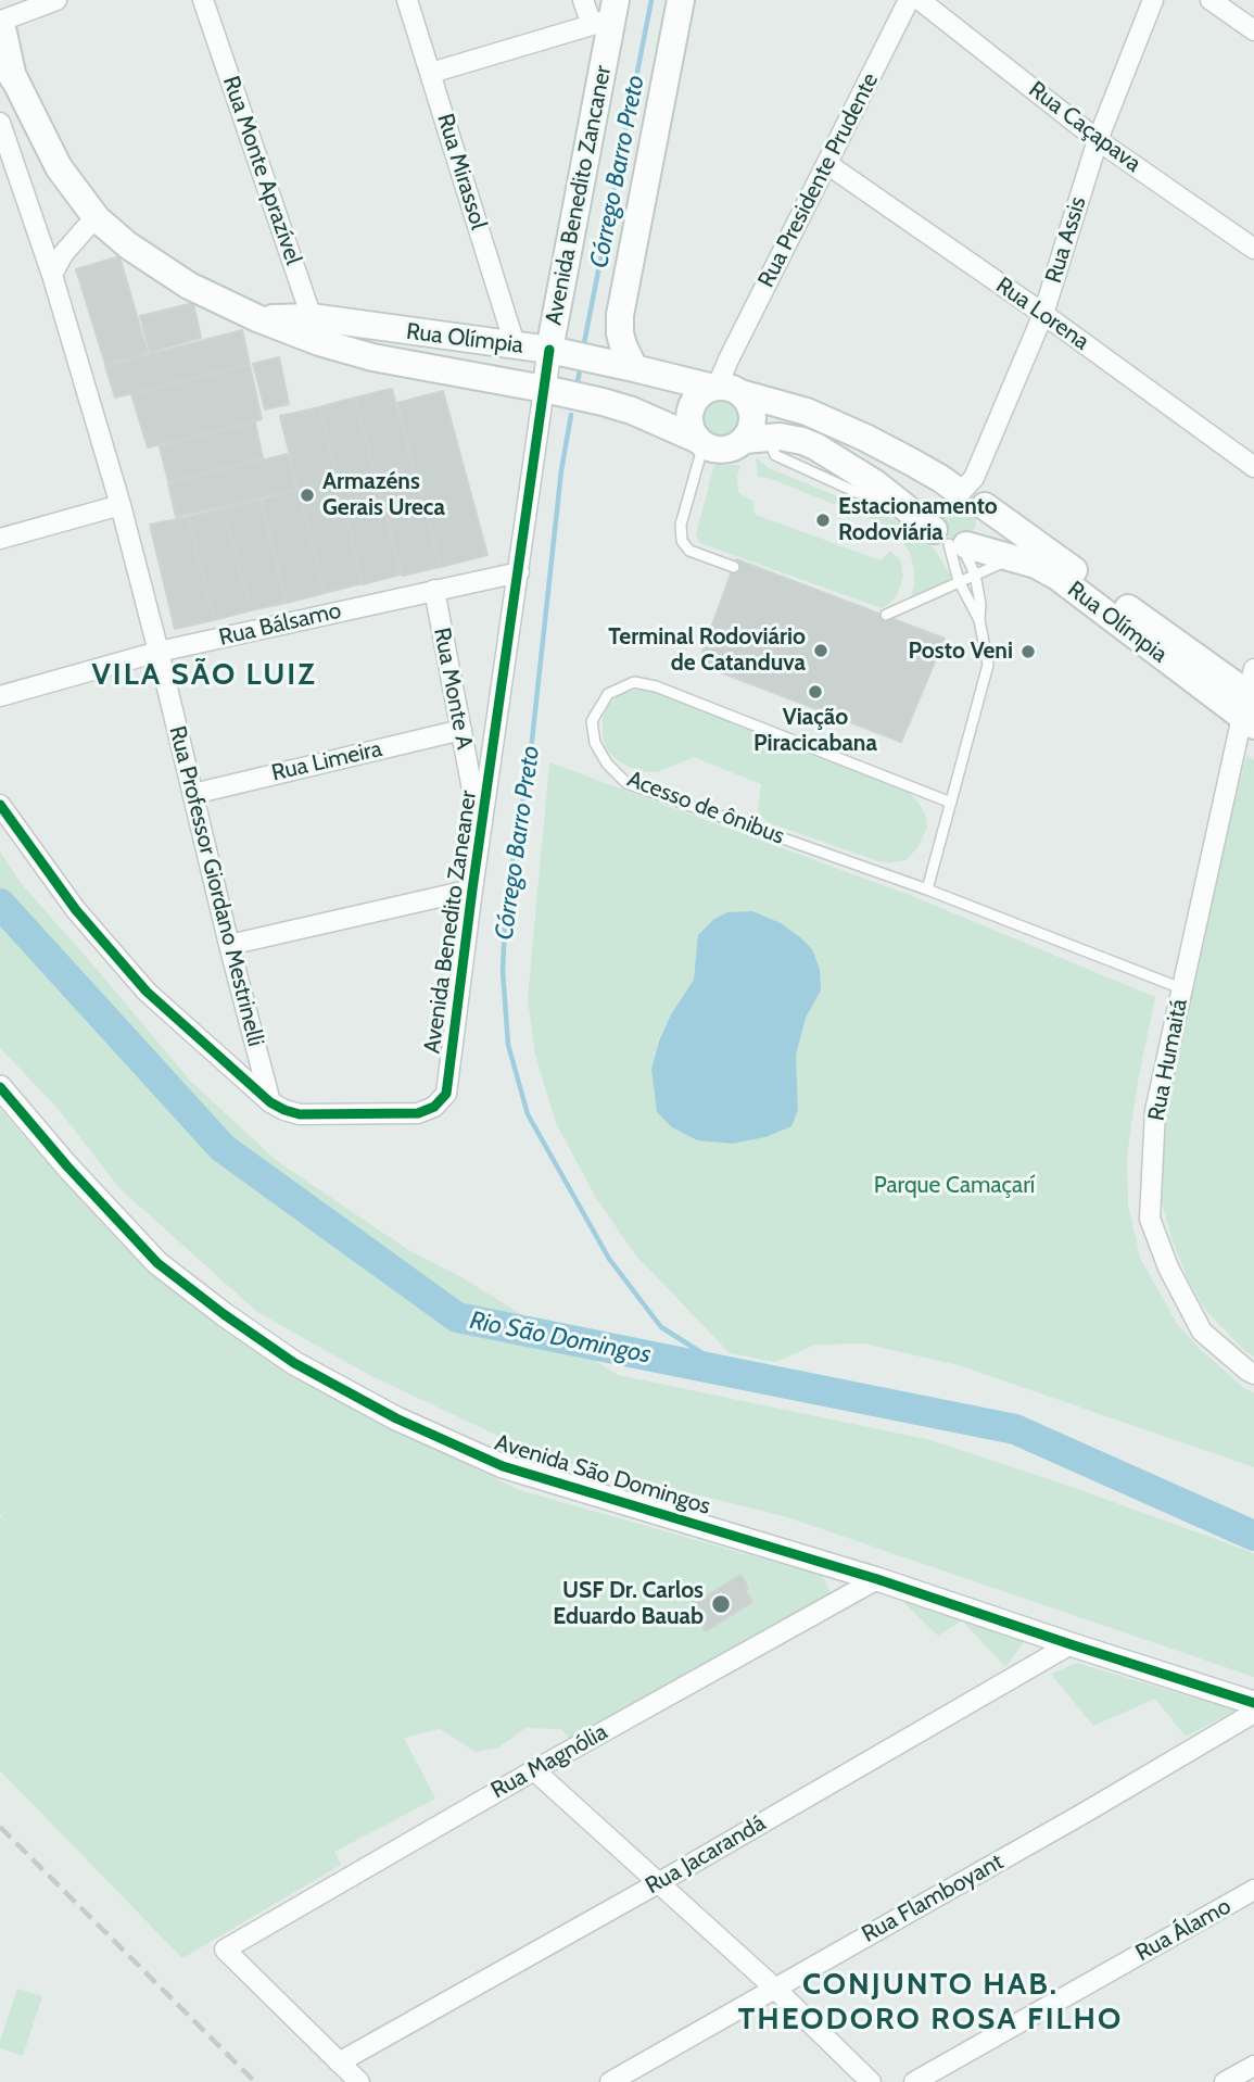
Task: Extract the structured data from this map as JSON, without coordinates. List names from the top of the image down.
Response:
{
  "streets": {
    "main road": ["Avenida Benedito Zancaner", "Rua Olímpia"],
    "street": [
      "Rua Caçapava",
      "Rua Monte Aprazível",
      "Rua Mirassol",
      "Rua Presidente Prudente",
      "Rua Assis",
      "Rua Lorena",
      "Rua Bálsamo",
      "Rua Monte A",
      "Rua Limeira",
      "Rua Professor Giordano Mestrinelli",
      "Avenida Benedito Zaneaner",
      "Rua Humaitá",
      "Avenida São Domingos",
      "Rua Magnólia",
      "Rua Jacarandá",
      "Rua Flamboyant",
      "Rua Álamo"
    ],
    "lane": ["Acesso de ônibus"]
  },
  "crossings": [
    ["Rua Caçapava", "Rua Assis"],
    ["Rua Monte Aprazível", "Rua Olímpia"],
    ["Rua Mirassol", "Rua Olímpia"],
    ["Rua Presidente Prudente", "Rua Lorena"],
    ["Rua Presidente Prudente", "Rua Olímpia"],
    ["Avenida Benedito Zancaner", "Rua Olímpia"],
    ["Avenida Benedito Zancaner", "Rua Bálsamo"],
    ["Avenida Benedito Zancaner", "Avenida Benedito Zaneaner"],
    ["Rua Assis", "Rua Lorena"],
    ["Rua Assis", "Rua Olímpia"],
    ["Rua Olímpia", "Rua Humaitá"],
    ["Rua Bálsamo", "Rua Monte A"],
    ["Rua Bálsamo", "Rua Professor Giordano Mestrinelli"],
    ["Rua Bálsamo", "Avenida Benedito Zaneaner"],
    ["Rua Monte A", "Rua Limeira"],
    ["Rua Monte A", "Avenida Benedito Zaneaner"],
    ["Rua Limeira", "Rua Professor Giordano Mestrinelli"],
    ["Acesso de ônibus", "Rua Humaitá"],
    ["Rua Professor Giordano Mestrinelli", "Avenida Benedito Zaneaner"],
    ["Avenida São Domingos", "Rua Magnólia"],
    ["Avenida São Domingos", "Rua Jacarandá"],
    ["Rua Magnólia", "Rua Jacarandá"]
  ],
  "districts": ["VILA SÃO LUIZ", "CONJUNTO HAB. THEODORO ROSA FILHO"],
  "water": ["Córrego Barro Preto", "Rio São Domingos"],
  "parks": ["Parque Camaçarí"],
  "places": [
    "Armazéns Gerais Ureca",
    "Estacionamento Rodoviária",
    "Terminal Rodoviário de Catanduva",
    "Posto Veni",
    "Viação Piracicabana",
    "USF Dr. Carlos Eduardo Bauab"
  ]
}
